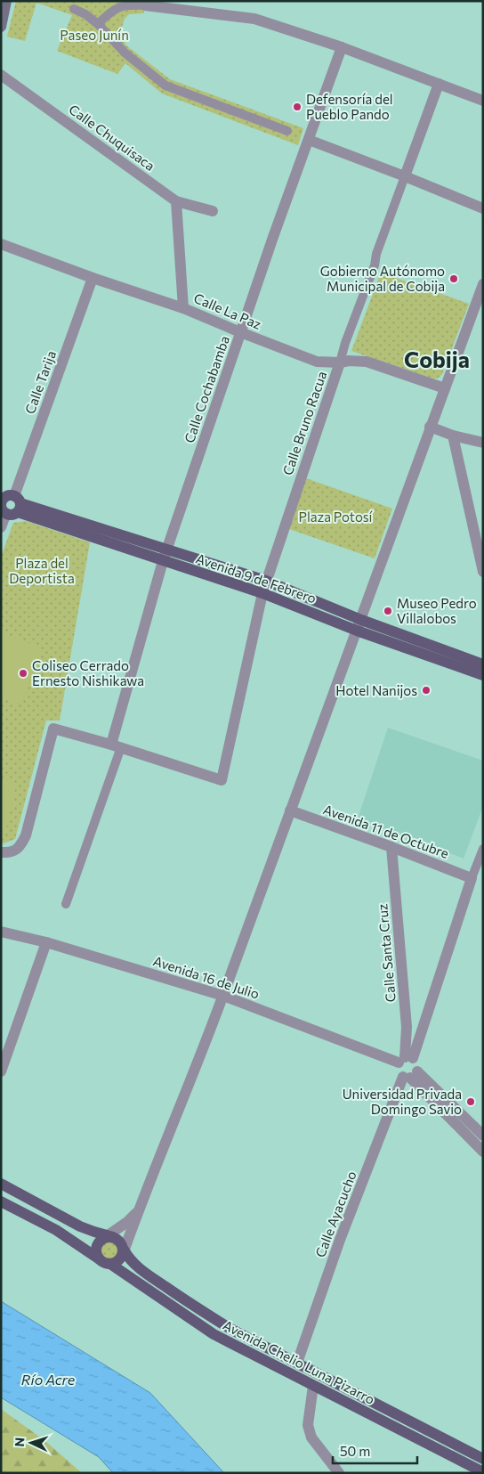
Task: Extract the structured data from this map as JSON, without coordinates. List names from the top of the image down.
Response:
{
  "streets": {
    "main road": ["Avenida 9 de Febrero", "Avenida Chelio Luna Pizarro"],
    "street": [
      "Calle Chuquisaca",
      "Calle La Paz",
      "Calle Tarija",
      "Calle Cochabamba",
      "Calle Bruno Racua",
      "Avenida 11 de Octubre",
      "Calle Santa Cruz",
      "Avenida 16 de Julio",
      "Calle Ayacucho"
    ]
  },
  "crossings": [
    ["Calle La Paz", "Calle Tarija"],
    ["Calle La Paz", "Calle Cochabamba"],
    ["Calle La Paz", "Calle Bruno Racua"],
    ["Calle Tarija", "Avenida 9 de Febrero"],
    ["Calle Cochabamba", "Calle Bruno Racua"],
    ["Calle Cochabamba", "Avenida 9 de Febrero"],
    ["Calle Bruno Racua", "Avenida 9 de Febrero"],
    ["Avenida 11 de Octubre", "Calle Santa Cruz"],
    ["Calle Santa Cruz", "Avenida 16 de Julio"],
    ["Calle Ayacucho", "Avenida Chelio Luna Pizarro"]
  ],
  "districts": ["Cobija"],
  "water": ["Río Acre"],
  "parks": ["Paseo Junín", "Plaza Potosí", "Plaza del Deportista"],
  "places": [
    "Defensoría del Pueblo Pando",
    "Gobierno Autónomo Municipal de Cobija",
    "Museo Pedro Villalobos",
    "Coliseo Cerrado Ernesto Nishikawa",
    "Hotel Nanijos",
    "Universidad Privada Domingo Savio"
  ],
  "scale_bar": "50 m",
  "north": "left"
}
